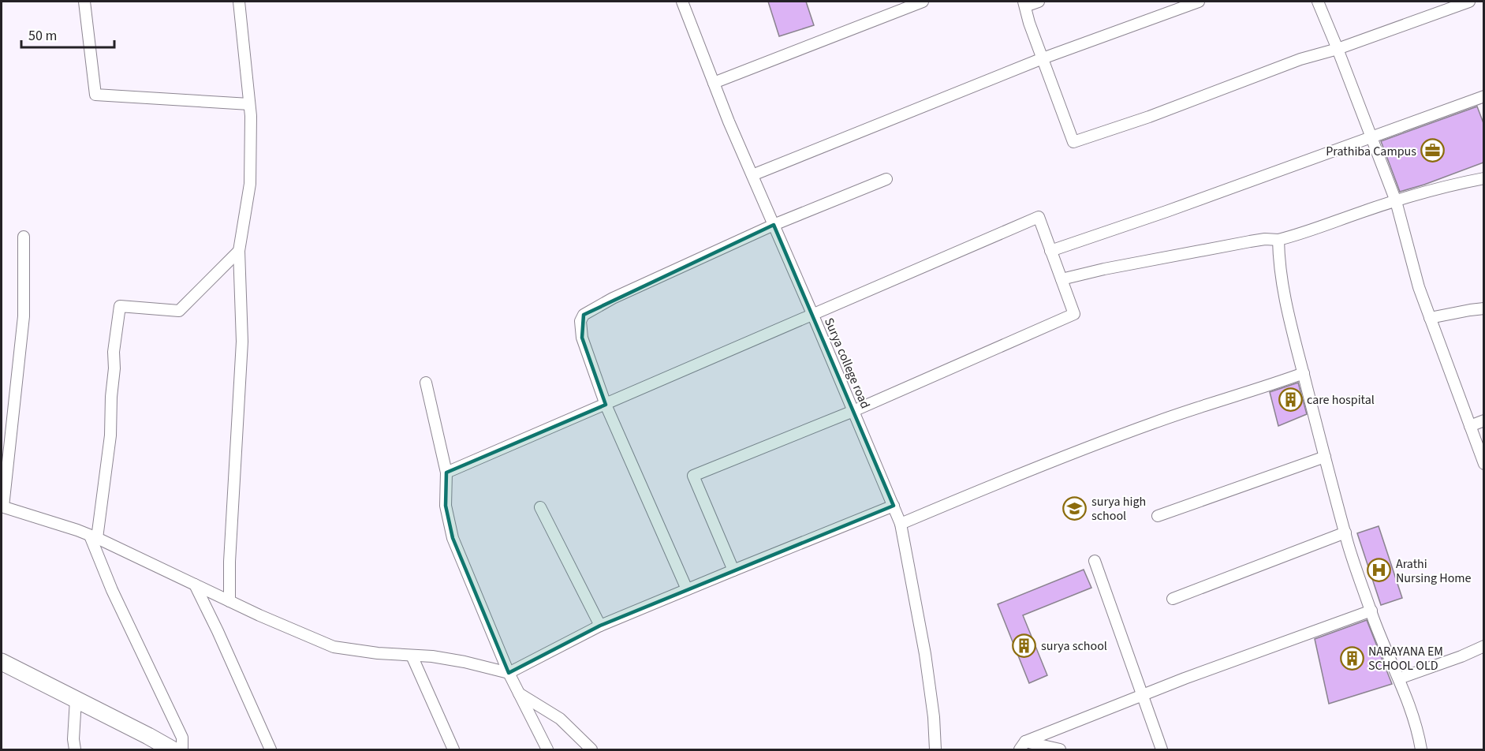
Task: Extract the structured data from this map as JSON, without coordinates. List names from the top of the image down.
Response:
{
  "streets": {
    "street": ["Surya college road"]
  },
  "places": {
    "office": ["Prathiba Campus"],
    "building": ["care hospital", "surya school", "NARAYANA EM SCHOOL OLD"],
    "school or university": ["surya high school"],
    "hospital": ["Arathi Nursing Home"]
  },
  "scale_bar": "50 m"
}
